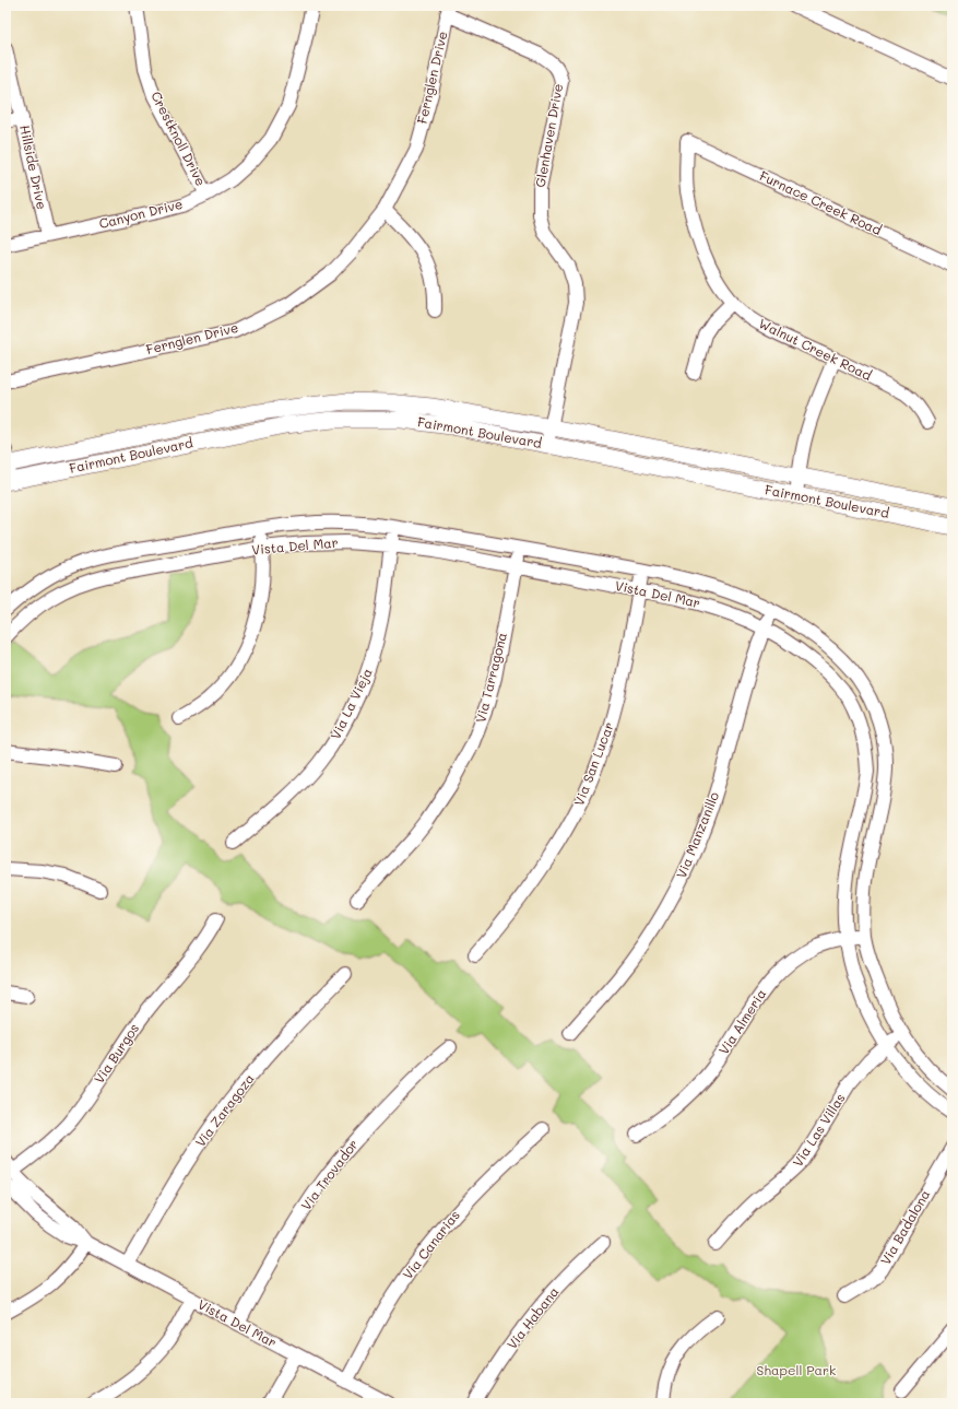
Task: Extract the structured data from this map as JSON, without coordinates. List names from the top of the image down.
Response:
{
  "streets": {
    "main road": ["Fairmont Boulevard"],
    "street": [
      "Fernglen Drive",
      "Glenhaven Drive",
      "Crestknoll Drive",
      "Hillside Drive",
      "Furnace Creek Road",
      "Canyon Drive",
      "Walnut Creek Road",
      "Vista Del Mar",
      "Via Tarragona",
      "Via La Vieja",
      "Via San Lucar",
      "Via Manzanillo",
      "Via Almeria",
      "Via Burgos",
      "Via Zaragoza",
      "Via Las Villas",
      "Via Trovador",
      "Via Badalona",
      "Via Canarias",
      "Via Habana"
    ]
  },
  "crossings": [
    ["Fernglen Drive", "Glenhaven Drive"],
    ["Glenhaven Drive", "Fairmont Boulevard"],
    ["Crestknoll Drive", "Canyon Drive"],
    ["Hillside Drive", "Canyon Drive"],
    ["Furnace Creek Road", "Walnut Creek Road"],
    ["Vista Del Mar", "Via Tarragona"],
    ["Vista Del Mar", "Via La Vieja"],
    ["Vista Del Mar", "Via San Lucar"],
    ["Vista Del Mar", "Via Manzanillo"],
    ["Vista Del Mar", "Via Almeria"],
    ["Vista Del Mar", "Via Burgos"],
    ["Vista Del Mar", "Via Zaragoza"],
    ["Vista Del Mar", "Via Las Villas"],
    ["Vista Del Mar", "Via Trovador"],
    ["Vista Del Mar", "Via Canarias"]
  ],
  "parks": ["Shapell Park"]
}
